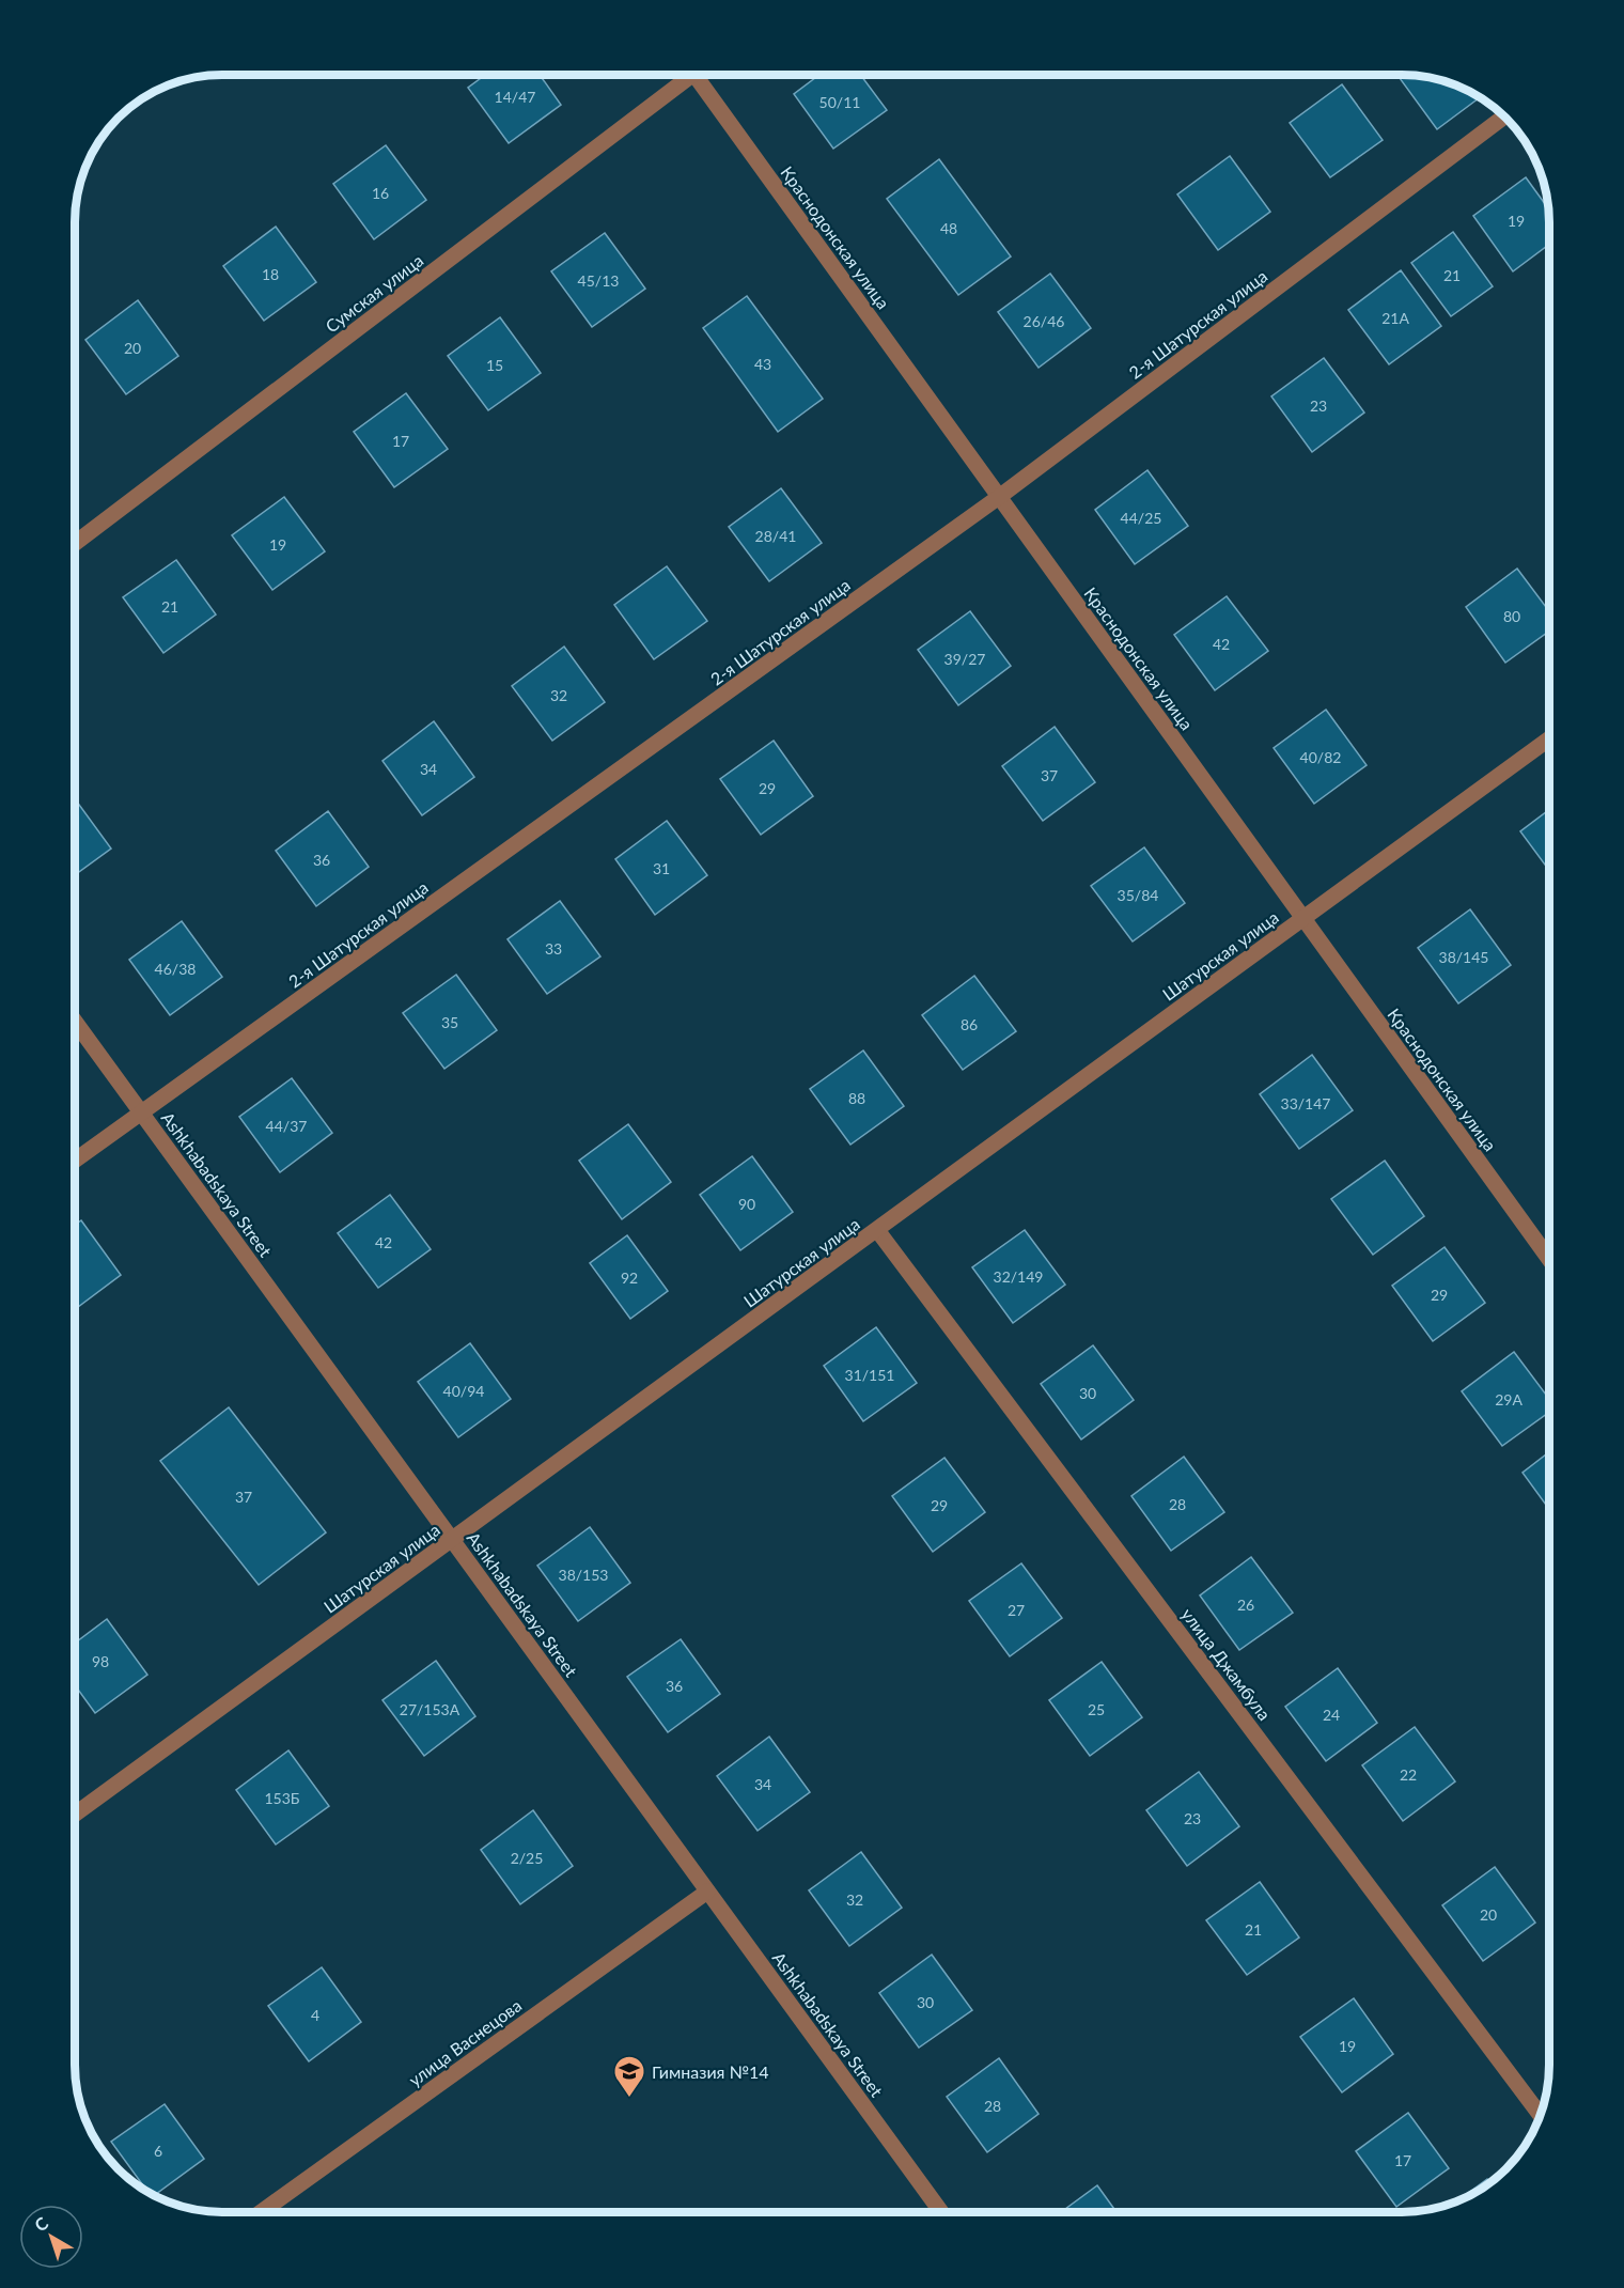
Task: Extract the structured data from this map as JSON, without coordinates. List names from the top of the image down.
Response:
{
  "streets": {
    "street": [
      "Краснодонская улица",
      "Сумская улица",
      "2-я Шатурская улица",
      "Шатурская улица",
      "Ashkhabadskaya Street",
      "улица Джамбула",
      "улица Васнецова"
    ]
  },
  "crossings": [
    ["Краснодонская улица", "2-я Шатурская улица"],
    ["Краснодонская улица", "Шатурская улица"],
    ["2-я Шатурская улица", "Ashkhabadskaya Street"],
    ["Шатурская улица", "Ashkhabadskaya Street"],
    ["Шатурская улица", "улица Джамбула"],
    ["Ashkhabadskaya Street", "улица Васнецова"]
  ],
  "places": {
    "school or university": ["Гимназия №14"]
  },
  "house_numbers": [
    "14/47",
    "50/11",
    "16",
    "19",
    "48",
    "18",
    "21",
    "45/13",
    "21А",
    "26/46",
    "20",
    "43",
    "15",
    "23",
    "17",
    "44/25",
    "28/41",
    "19",
    "21",
    "80",
    "42",
    "39/27",
    "32",
    "40/82",
    "34",
    "37",
    "29",
    "36",
    "31",
    "35/84",
    "33",
    "38/145",
    "46/38",
    "35",
    "86",
    "88",
    "33/147",
    "44/37",
    "90",
    "42",
    "32/149",
    "92",
    "29",
    "31/151",
    "40/94",
    "30",
    "29А",
    "37",
    "28",
    "29",
    "38/153",
    "26",
    "27",
    "98",
    "36",
    "27/153А",
    "25",
    "24",
    "22",
    "34",
    "153Б",
    "23",
    "2/25",
    "32",
    "20",
    "21",
    "30",
    "4",
    "19",
    "28",
    "6",
    "17"
  ],
  "north": "top left"
}
